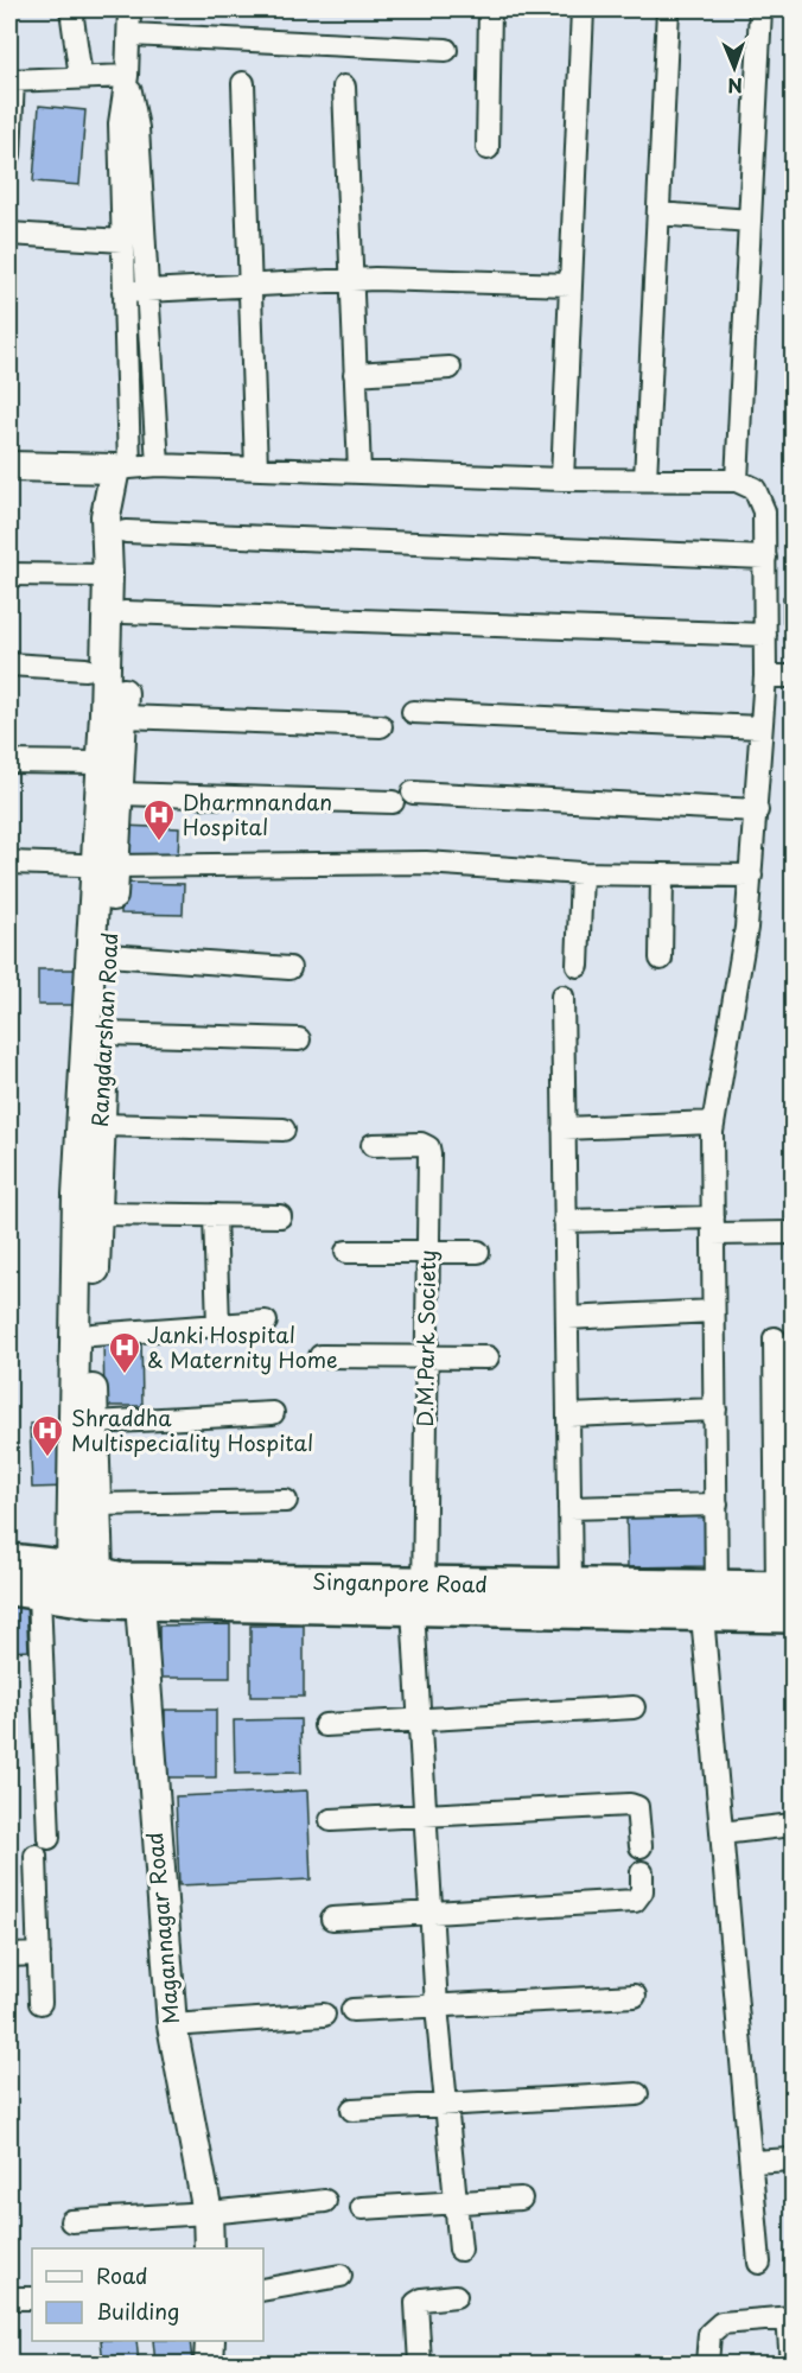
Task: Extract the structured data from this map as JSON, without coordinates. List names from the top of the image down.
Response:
{
  "streets": {
    "main road": ["Singanpore Road"],
    "street": ["Rangdarshan Road", "D.M.Park Society", "Magannagar Road"]
  },
  "crossings": [
    ["Rangdarshan Road", "Singanpore Road"],
    ["D.M.Park Society", "Singanpore Road"],
    ["Singanpore Road", "Magannagar Road"]
  ],
  "places": {
    "hospital": ["Dharmnandan Hospital", "Janki Hospital & Maternity Home", "Shraddha Multispeciality Hospital"]
  },
  "legend": ["Road", "Building"],
  "north": "bottom"
}
